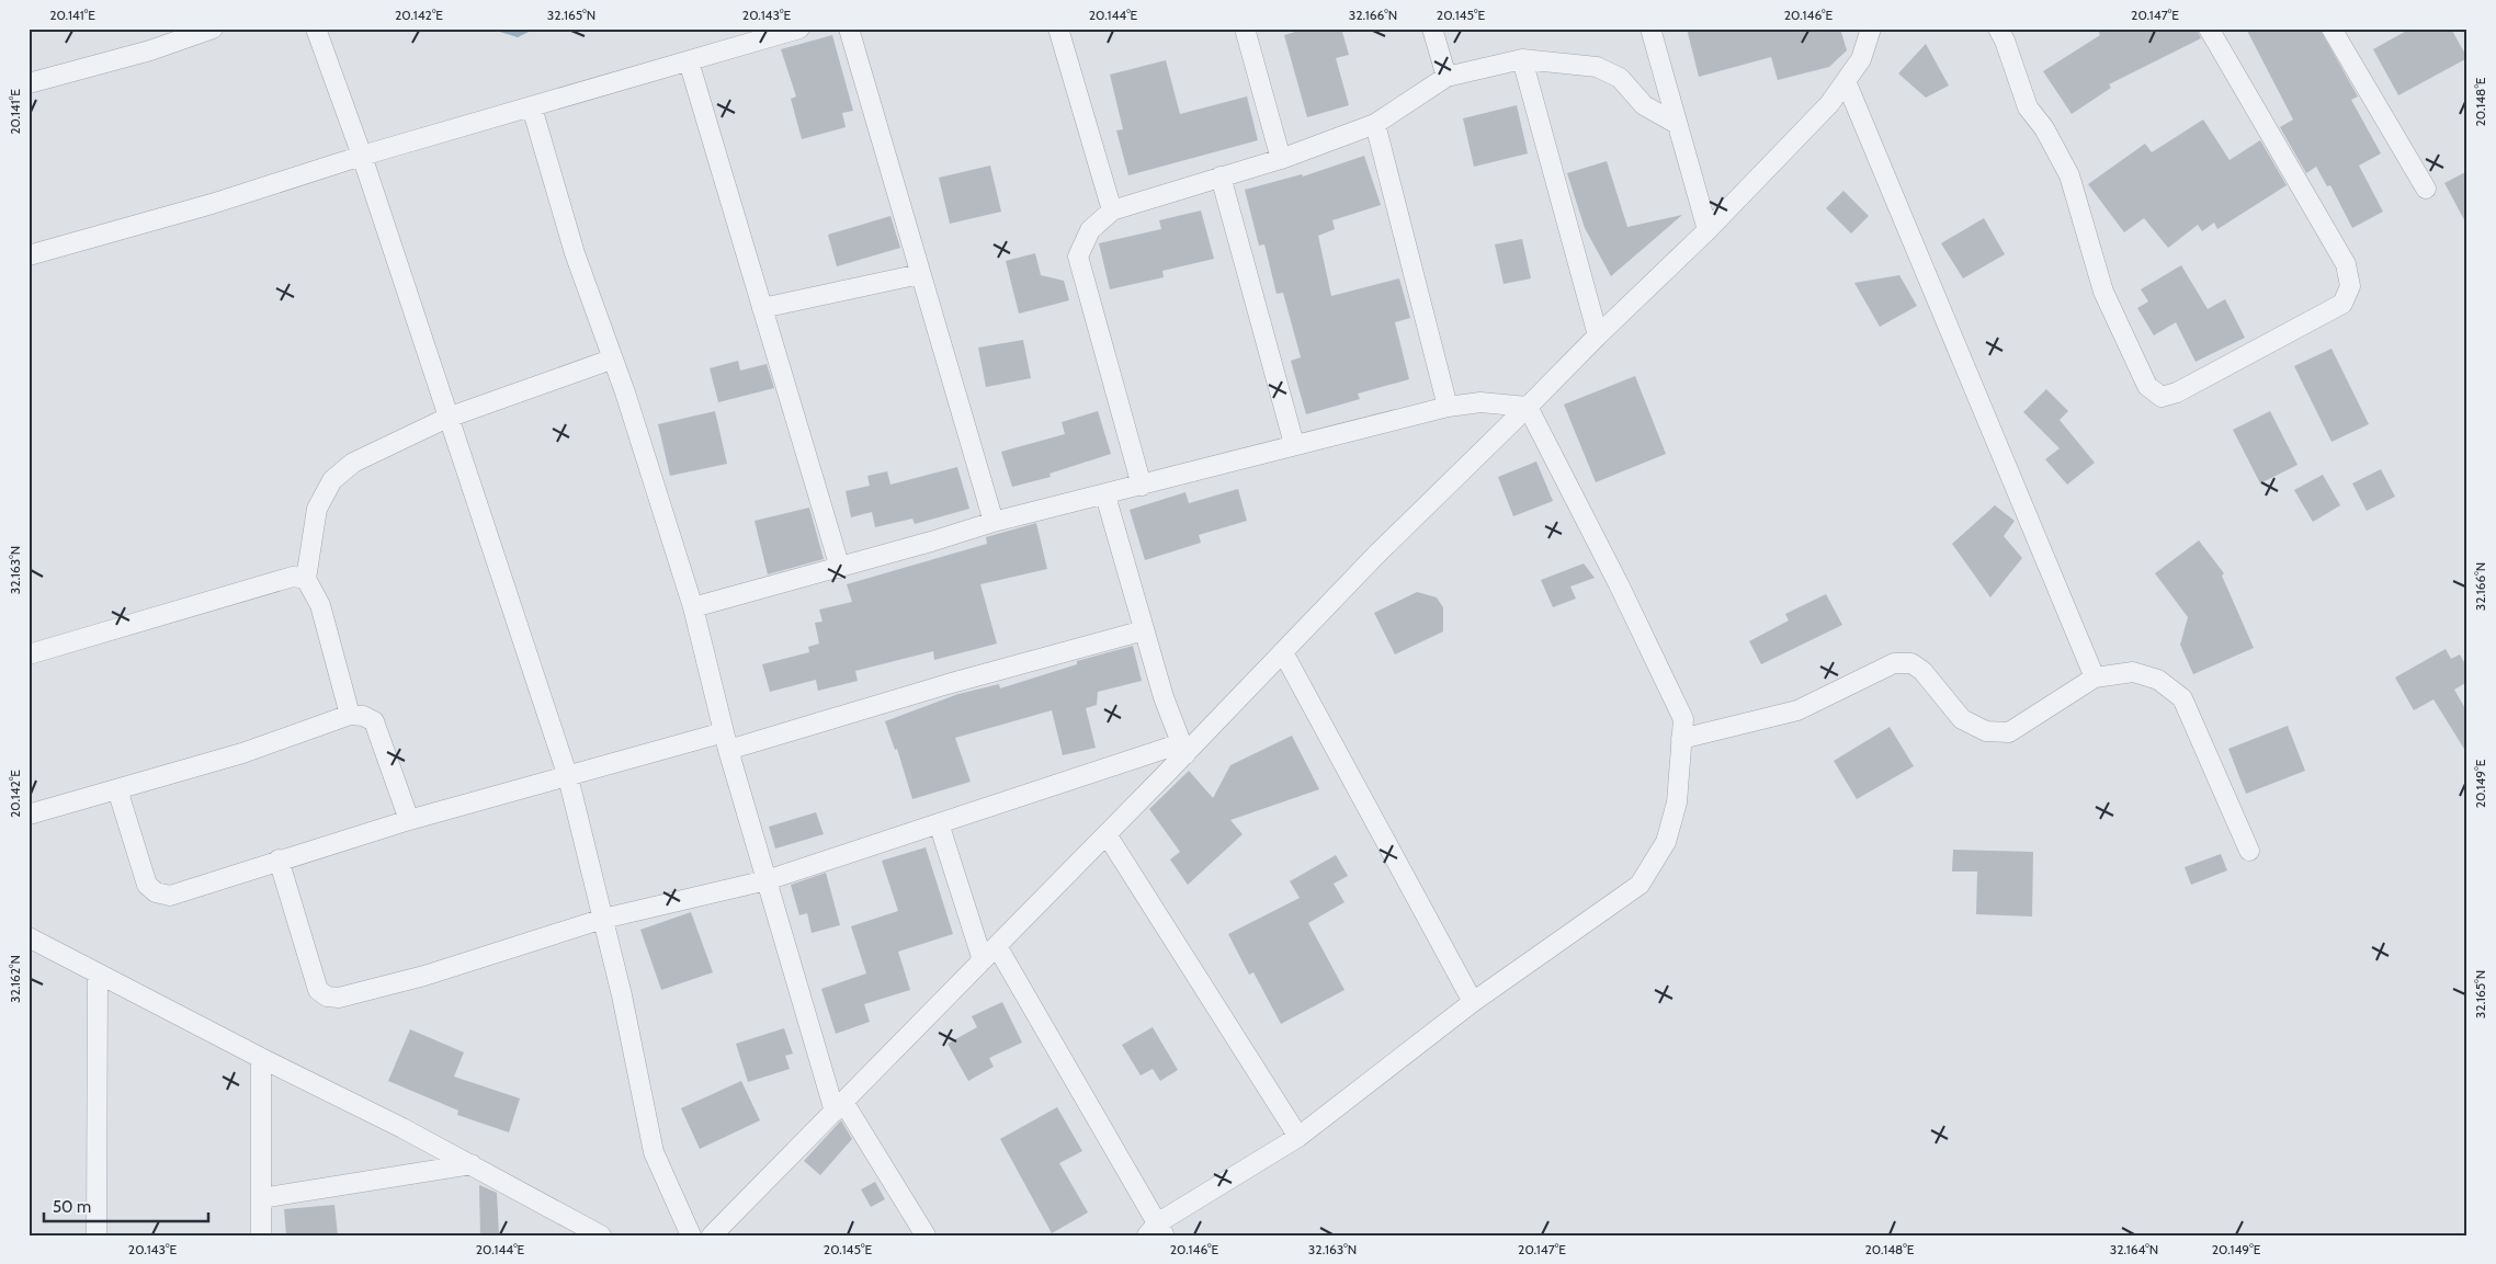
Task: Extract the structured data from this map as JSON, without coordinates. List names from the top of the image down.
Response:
{
  "scale_bar": "50 m",
  "coordinates": [
    "20.141°E",
    "20.142°E",
    "32.165°N",
    "20.143°E",
    "20.144°E",
    "32.166°N",
    "20.145°E",
    "20.146°E",
    "20.147°E",
    "20.148°E",
    "32.163°N",
    "20.149°E",
    "32.162°N",
    "32.164°N"
  ]
}
